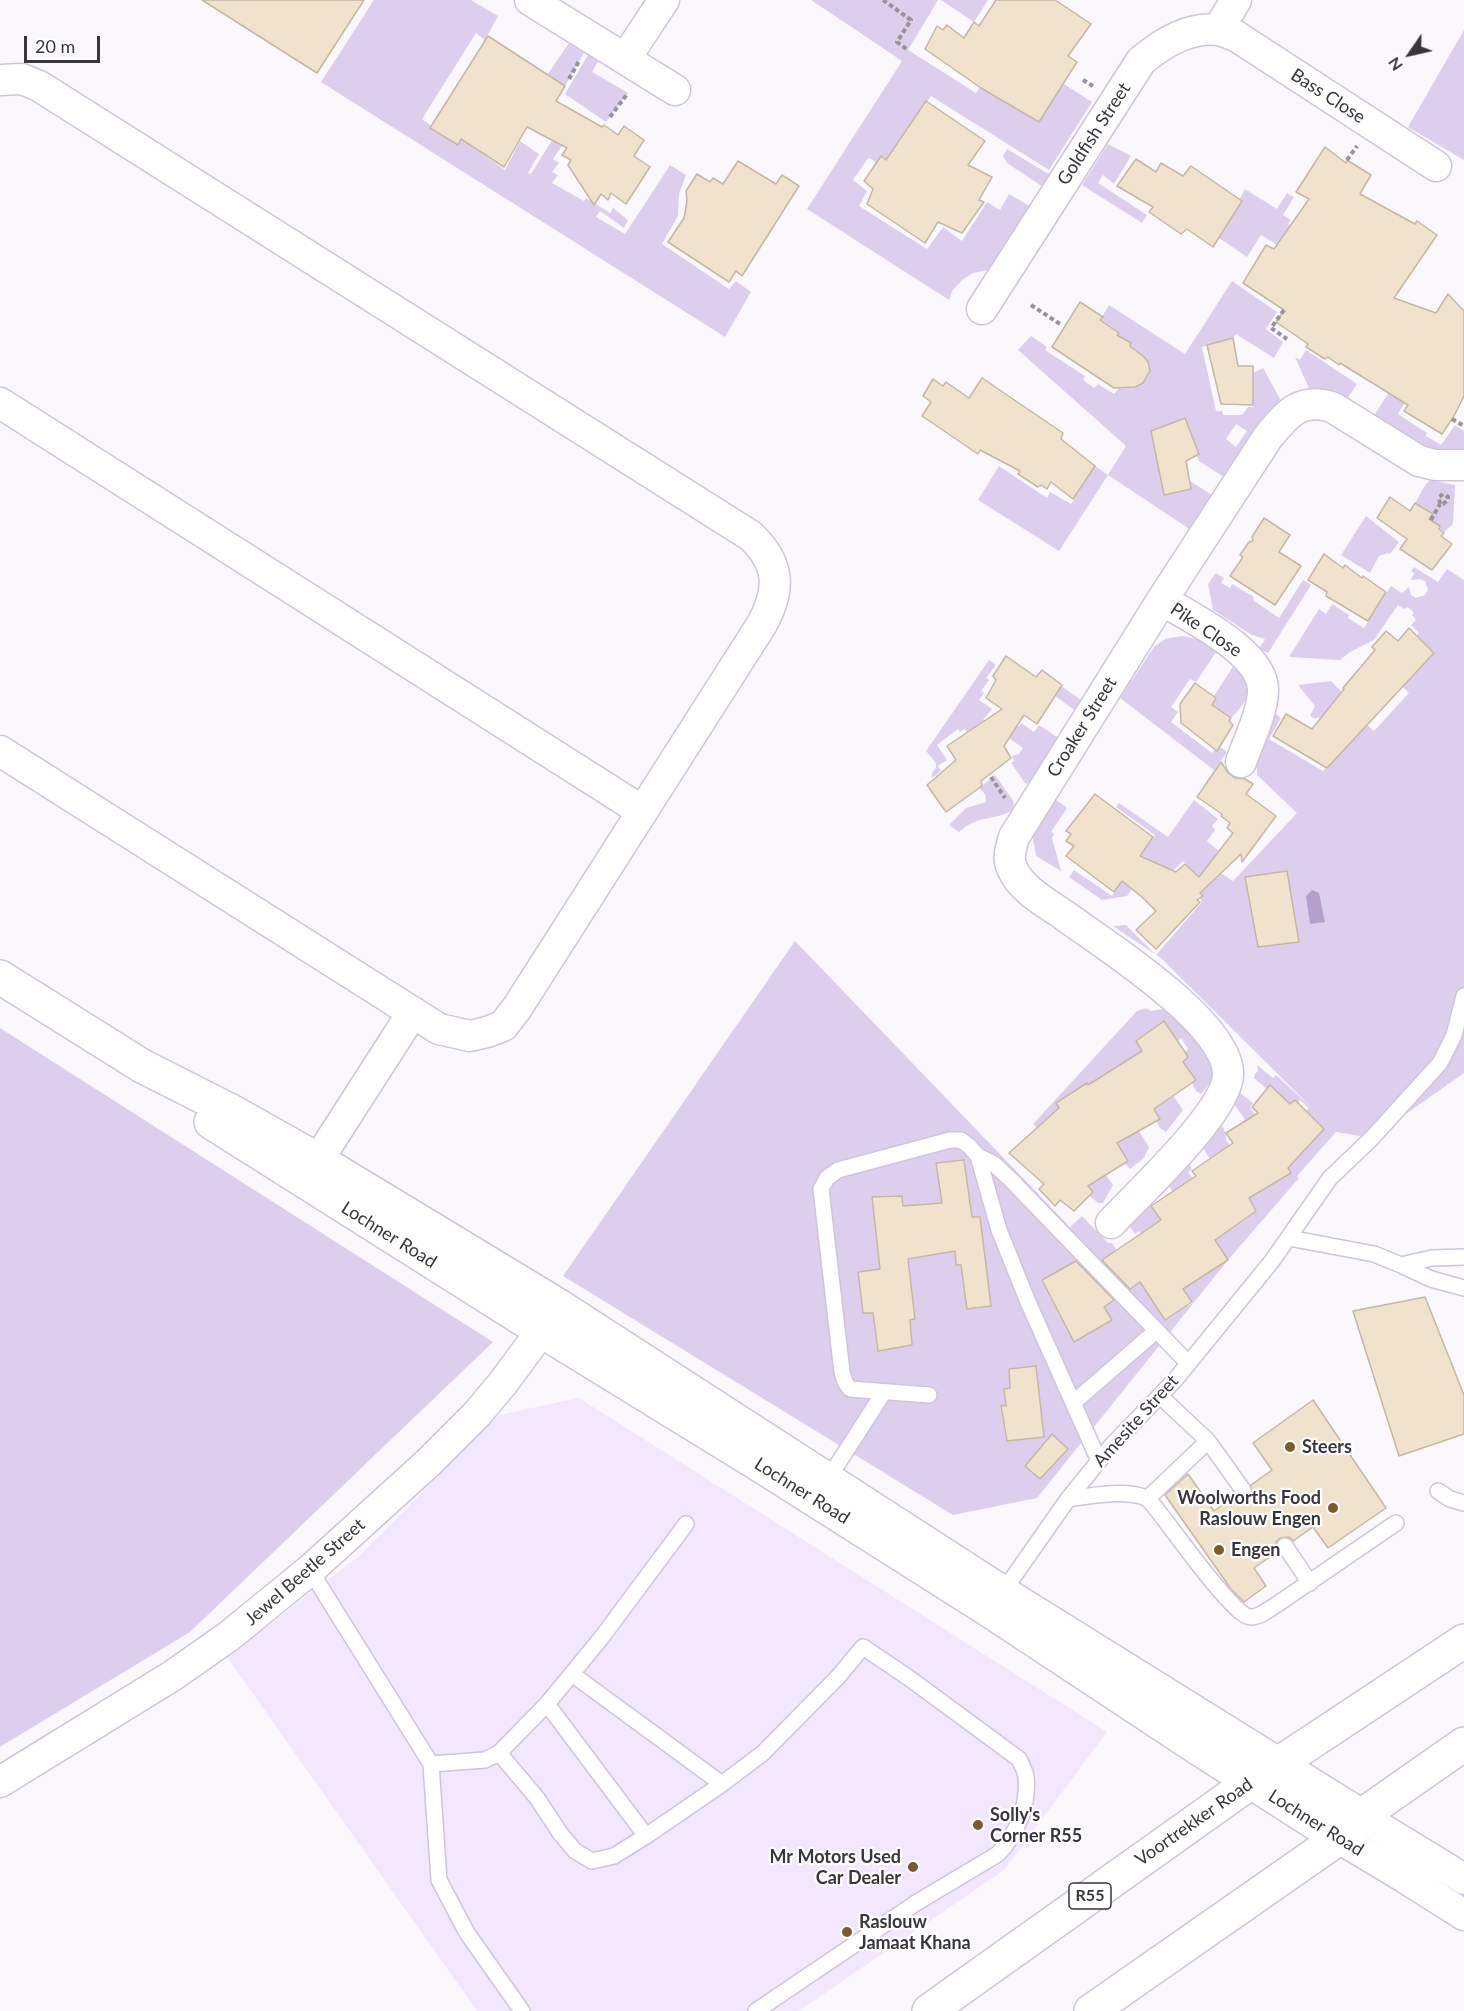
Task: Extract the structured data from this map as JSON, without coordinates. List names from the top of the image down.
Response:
{
  "streets": {
    "street": [
      "Bass Close",
      "Goldfish Street",
      "Pike Close",
      "Croaker Street",
      "Lochner Road",
      "Jewel Beetle Street",
      "Voortrekker Road",
      "R55"
    ],
    "lane": ["Amesite Street"]
  },
  "crossings": [
    ["Bass Close", "Goldfish Street"],
    ["Pike Close", "Croaker Street"],
    ["Lochner Road", "Amesite Street"],
    ["Lochner Road", "Jewel Beetle Street"],
    ["Lochner Road", "Voortrekker Road"]
  ],
  "places": [
    "Steers",
    "Woolworths Food Raslouw Engen",
    "Engen",
    "Solly's Corner R55",
    "Mr Motors Used Car Dealer",
    "Raslouw Jamaat Khana"
  ],
  "scale_bar": "20 m",
  "north": "bottom left"
}
